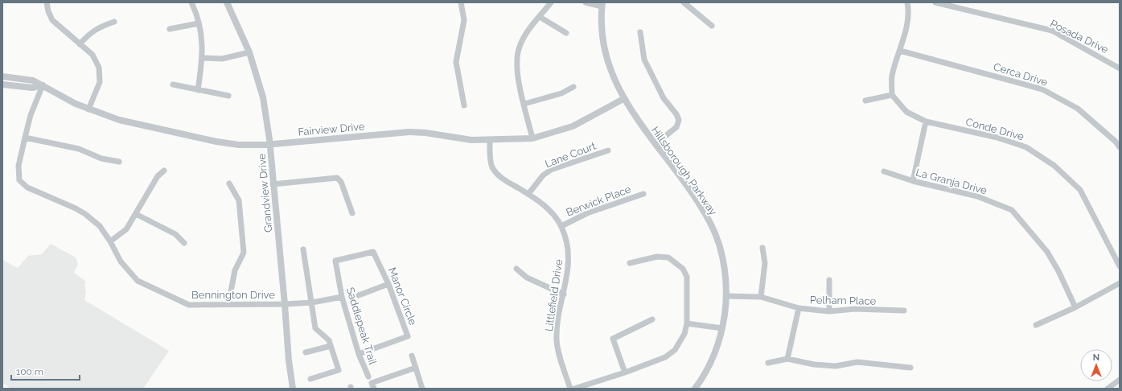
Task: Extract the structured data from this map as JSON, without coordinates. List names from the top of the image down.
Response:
{
  "streets": {
    "street": [
      "Posada Drive",
      "Cerca Drive",
      "Fairview Drive",
      "Conde Drive",
      "Lane Court",
      "Hillsborough Parkway",
      "La Granja Drive",
      "Grandview Drive",
      "Berwick Place",
      "Bennington Drive",
      "Littlefield Drive",
      "Manor Circle",
      "Pelham Place",
      "Saddlepeak Trail"
    ]
  },
  "crossings": [
    ["Fairview Drive", "Hillsborough Parkway"],
    ["Fairview Drive", "Grandview Drive"],
    ["Fairview Drive", "Bennington Drive"],
    ["Fairview Drive", "Littlefield Drive"],
    ["Lane Court", "Littlefield Drive"],
    ["Hillsborough Parkway", "Pelham Place"],
    ["Grandview Drive", "Bennington Drive"],
    ["Berwick Place", "Littlefield Drive"],
    ["Bennington Drive", "Saddlepeak Trail"],
    ["Manor Circle", "Saddlepeak Trail"]
  ],
  "scale_bar": "100 m",
  "north": "top"
}
